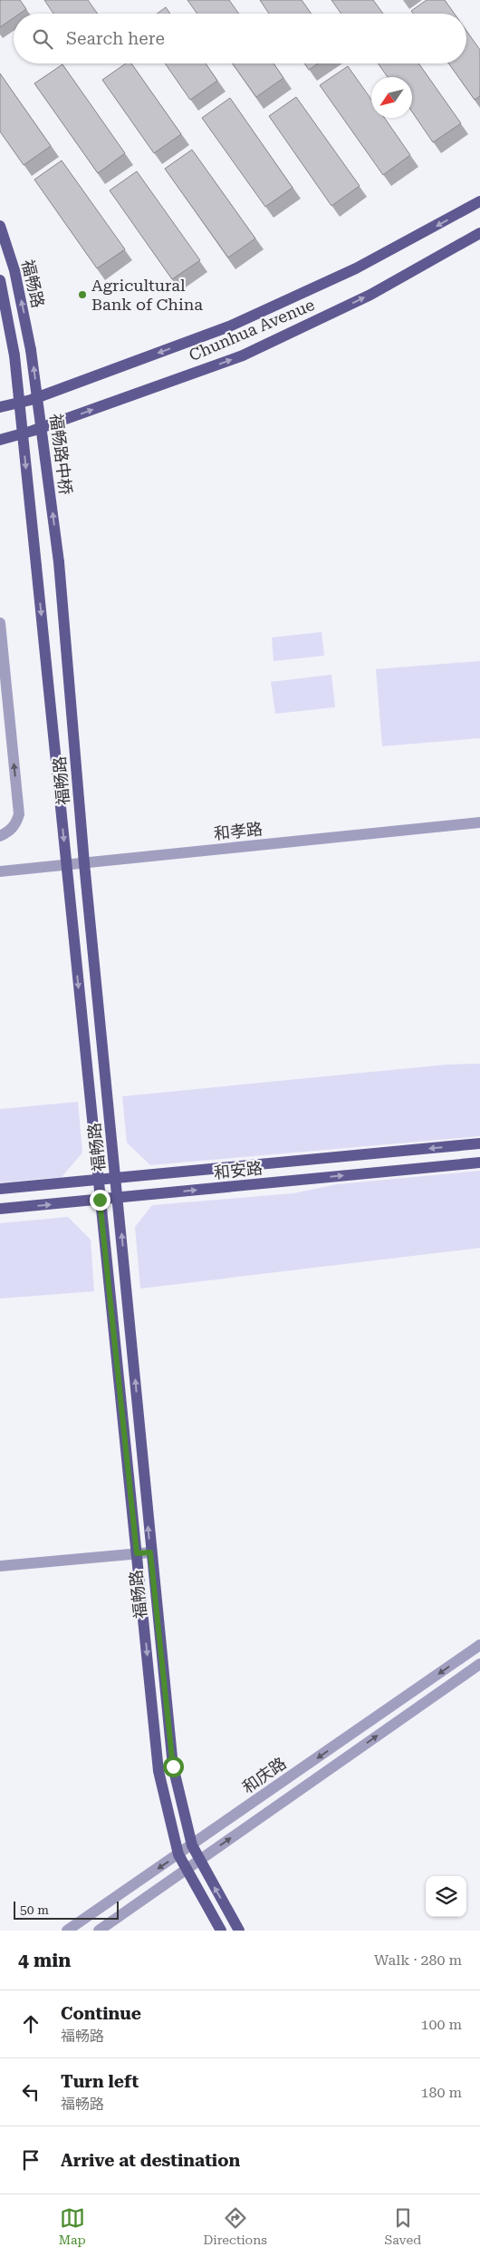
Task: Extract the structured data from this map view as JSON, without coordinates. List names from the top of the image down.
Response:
{
  "streets": {
    "main road": [
      "福畅路",
      "Chunhua Avenue",
      "福畅路中桥",
      "和安路"
    ],
    "street": ["和孝路", "和庆路"]
  },
  "crossings": [
    ["福畅路", "福畅路中桥"],
    ["福畅路", "和孝路"],
    ["福畅路", "和安路"],
    ["福畅路", "和庆路"]
  ],
  "one_way": ["福畅路中桥"],
  "places": ["Agricultural Bank of China"],
  "scale_bar": "50 m",
  "north": "bottom left",
  "page": {
    "search": "Search here",
    "scale": "50 m",
    "heading": ["4 min", "Walk · 280 m"],
    "list": [
      ["Continue", "福畅路", "100 m"],
      ["Turn left", "福畅路", "180 m"],
      "Arrive at destination"
    ],
    "nav": ["Map", "Directions", "Saved"]
  }
}
